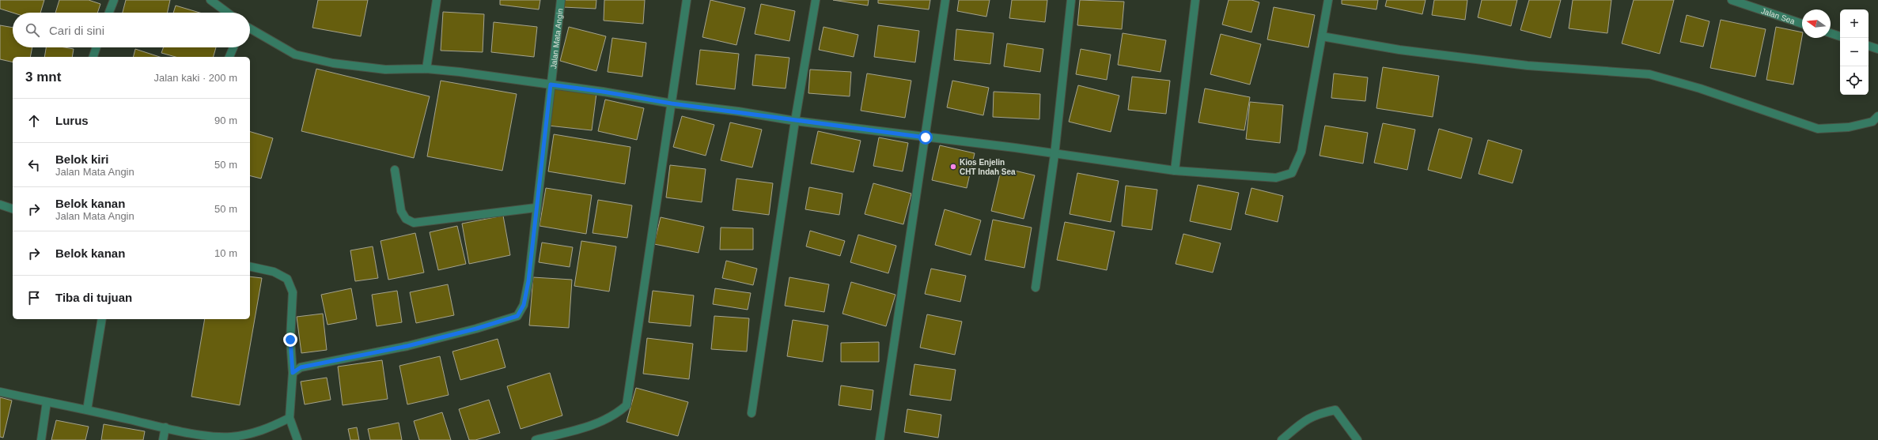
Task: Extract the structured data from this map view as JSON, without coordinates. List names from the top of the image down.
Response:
{
  "streets": {
    "street": ["Jalan Sea", "Jalan Mata Angin"]
  },
  "places": ["Kios Enjelin CHT Indah Sea"],
  "north": "left",
  "page": {
    "map_buttons": ["+", "−"],
    "search": "Cari di sini",
    "heading": ["3 mnt", "Jalan kaki · 200 m"],
    "list": [
      ["Lurus", "90 m"],
      ["Belok kiri", "Jalan Mata Angin", "50 m"],
      ["Belok kanan", "Jalan Mata Angin", "50 m"],
      ["Belok kanan", "10 m"],
      "Tiba di tujuan"
    ]
  }
}
